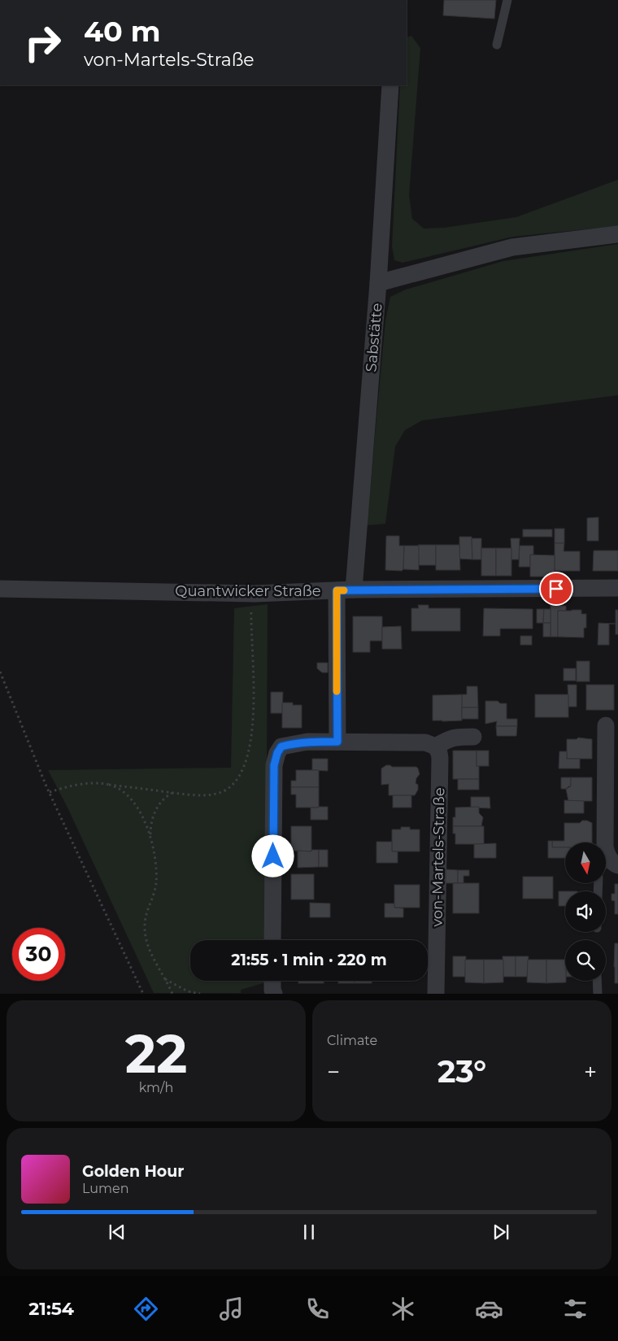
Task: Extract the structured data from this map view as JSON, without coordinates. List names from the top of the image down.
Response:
{
  "streets": {
    "street": ["Sabstätte", "Quantwicker Straße", "von-Martels-Straße"]
  },
  "crossings": [
    ["Sabstätte", "Quantwicker Straße"]
  ],
  "north": "bottom",
  "page": {
    "turn": ["40 m", "von-Martels-Straße"],
    "limit": "30",
    "trip": "21:55 · 1 min · 220 m",
    "tile": [
      ["22", "km/h"],
      "Climate"
    ],
    "heat": ["−", "23°", "+"],
    "song": ["Golden Hour", "Lumen"],
    "tabs": "21:54"
  }
}
